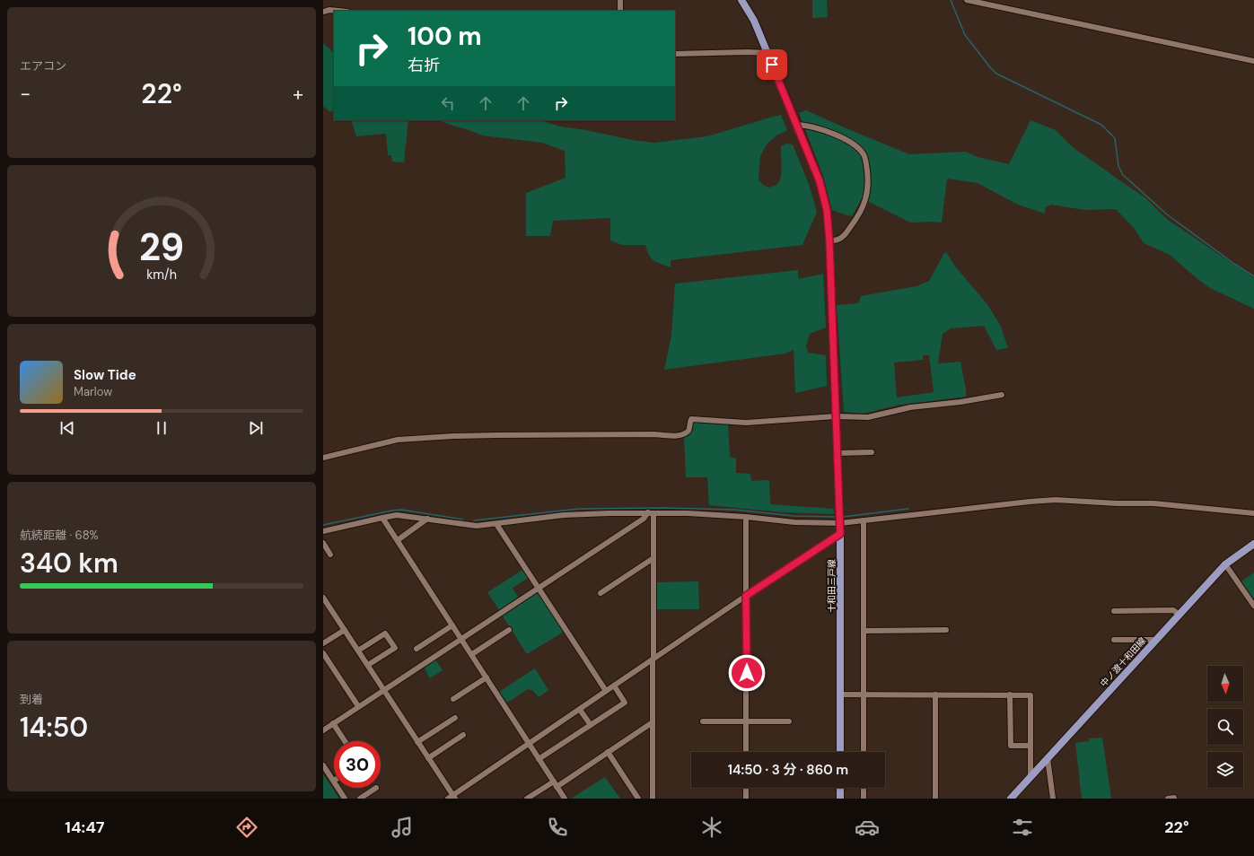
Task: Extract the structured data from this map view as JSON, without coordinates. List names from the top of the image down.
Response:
{
  "streets": {
    "main road": ["十和田三戸線", "中ノ渡十和田線"]
  },
  "north": "bottom",
  "page": {
    "tile": [
      "エアコン",
      ["航続距離 · 68%", "340 km"],
      ["到着", "14:50"]
    ],
    "turn": ["100 m", "右折"],
    "heat": ["−", "22°", "+"],
    "song": ["Slow Tide", "Marlow"],
    "limit": "30",
    "trip": "14:50 · 3 分 · 860 m",
    "tabs": ["14:47", "22°"],
    "gauge": ["29", "km/h"]
  }
}
